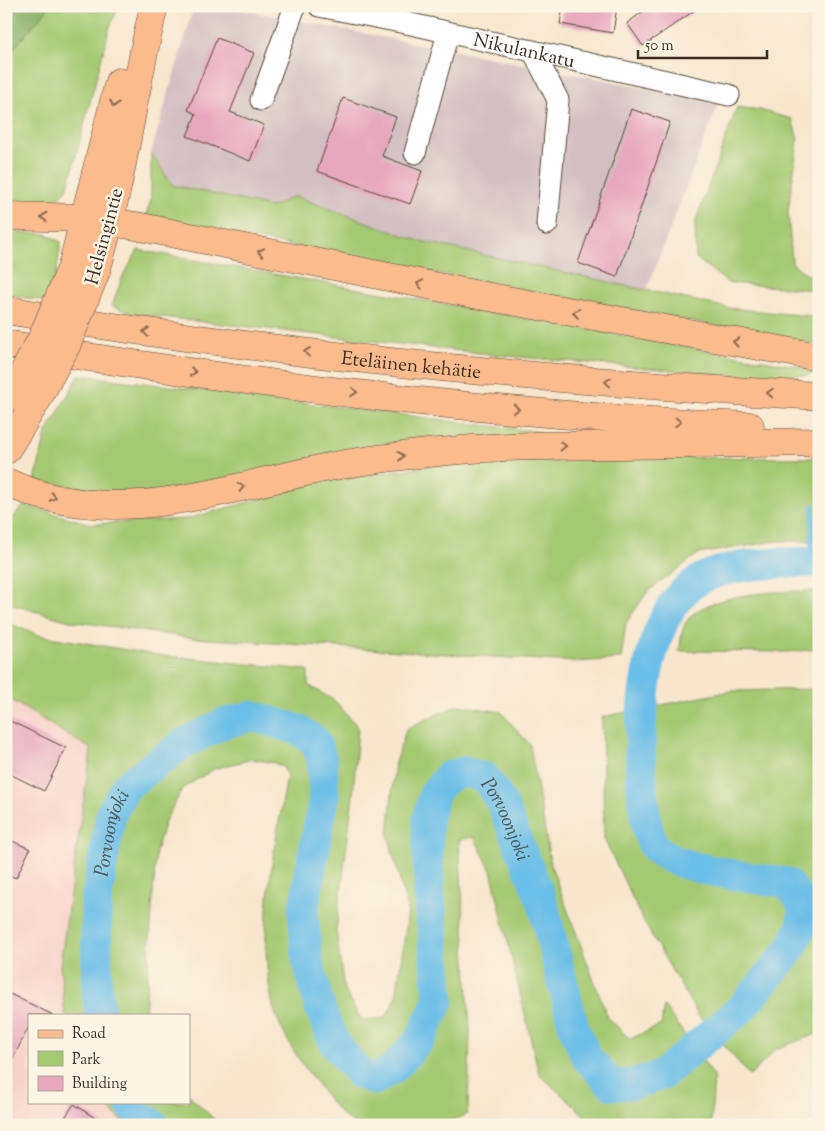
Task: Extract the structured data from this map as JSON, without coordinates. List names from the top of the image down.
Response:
{
  "streets": {
    "main road": ["Helsingintie", "Eteläinen kehätie"],
    "street": ["Nikulankatu"]
  },
  "water": ["Porvoonjoki"],
  "legend": ["Road", "Park", "Building"],
  "scale_bar": "50 m"
}
